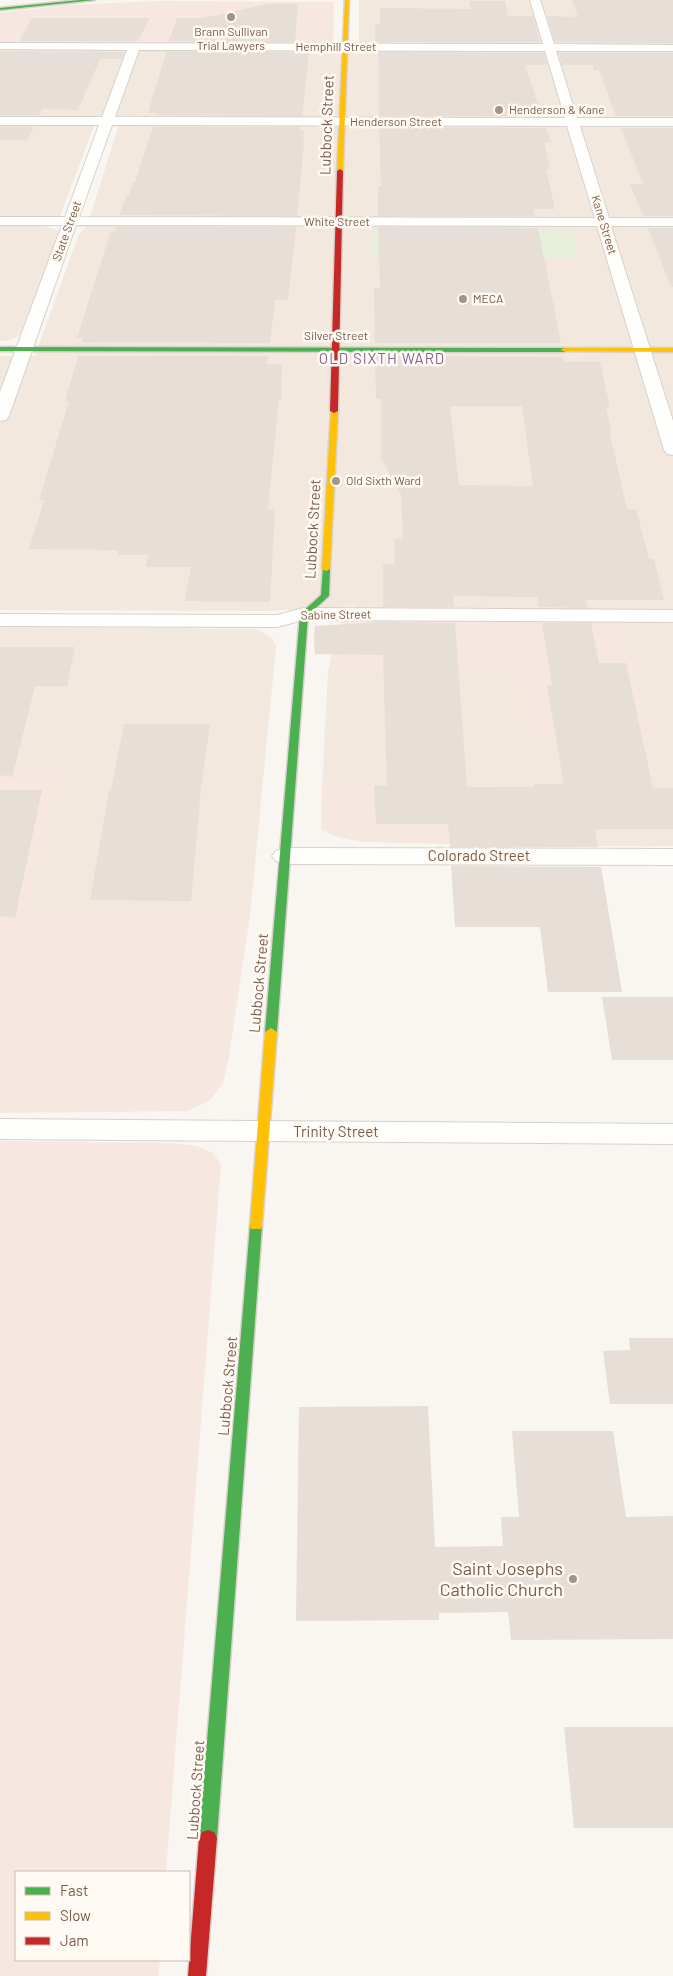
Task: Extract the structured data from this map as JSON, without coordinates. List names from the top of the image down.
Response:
{
  "streets": {
    "street": [
      "Hemphill Street",
      "Henderson Street",
      "Lubbock Street",
      "White Street",
      "Kane Street",
      "State Street",
      "Silver Street",
      "Sabine Street",
      "Colorado Street",
      "Trinity Street"
    ]
  },
  "crossings": [
    ["Hemphill Street", "Lubbock Street"],
    ["Hemphill Street", "Kane Street"],
    ["Hemphill Street", "State Street"],
    ["Henderson Street", "Lubbock Street"],
    ["Henderson Street", "Kane Street"],
    ["Henderson Street", "State Street"],
    ["Lubbock Street", "White Street"],
    ["Lubbock Street", "Silver Street"],
    ["Lubbock Street", "Sabine Street"],
    ["Lubbock Street", "Colorado Street"],
    ["Lubbock Street", "Trinity Street"],
    ["White Street", "Kane Street"],
    ["White Street", "State Street"],
    ["Kane Street", "Silver Street"],
    ["State Street", "Silver Street"]
  ],
  "districts": ["OLD SIXTH WARD"],
  "places": [
    "Brann Sullivan Trial Lawyers",
    "Henderson & Kane",
    "MECA",
    "Old Sixth Ward",
    "Saint Josephs Catholic Church"
  ],
  "legend": ["Fast", "Slow", "Jam"]
}
